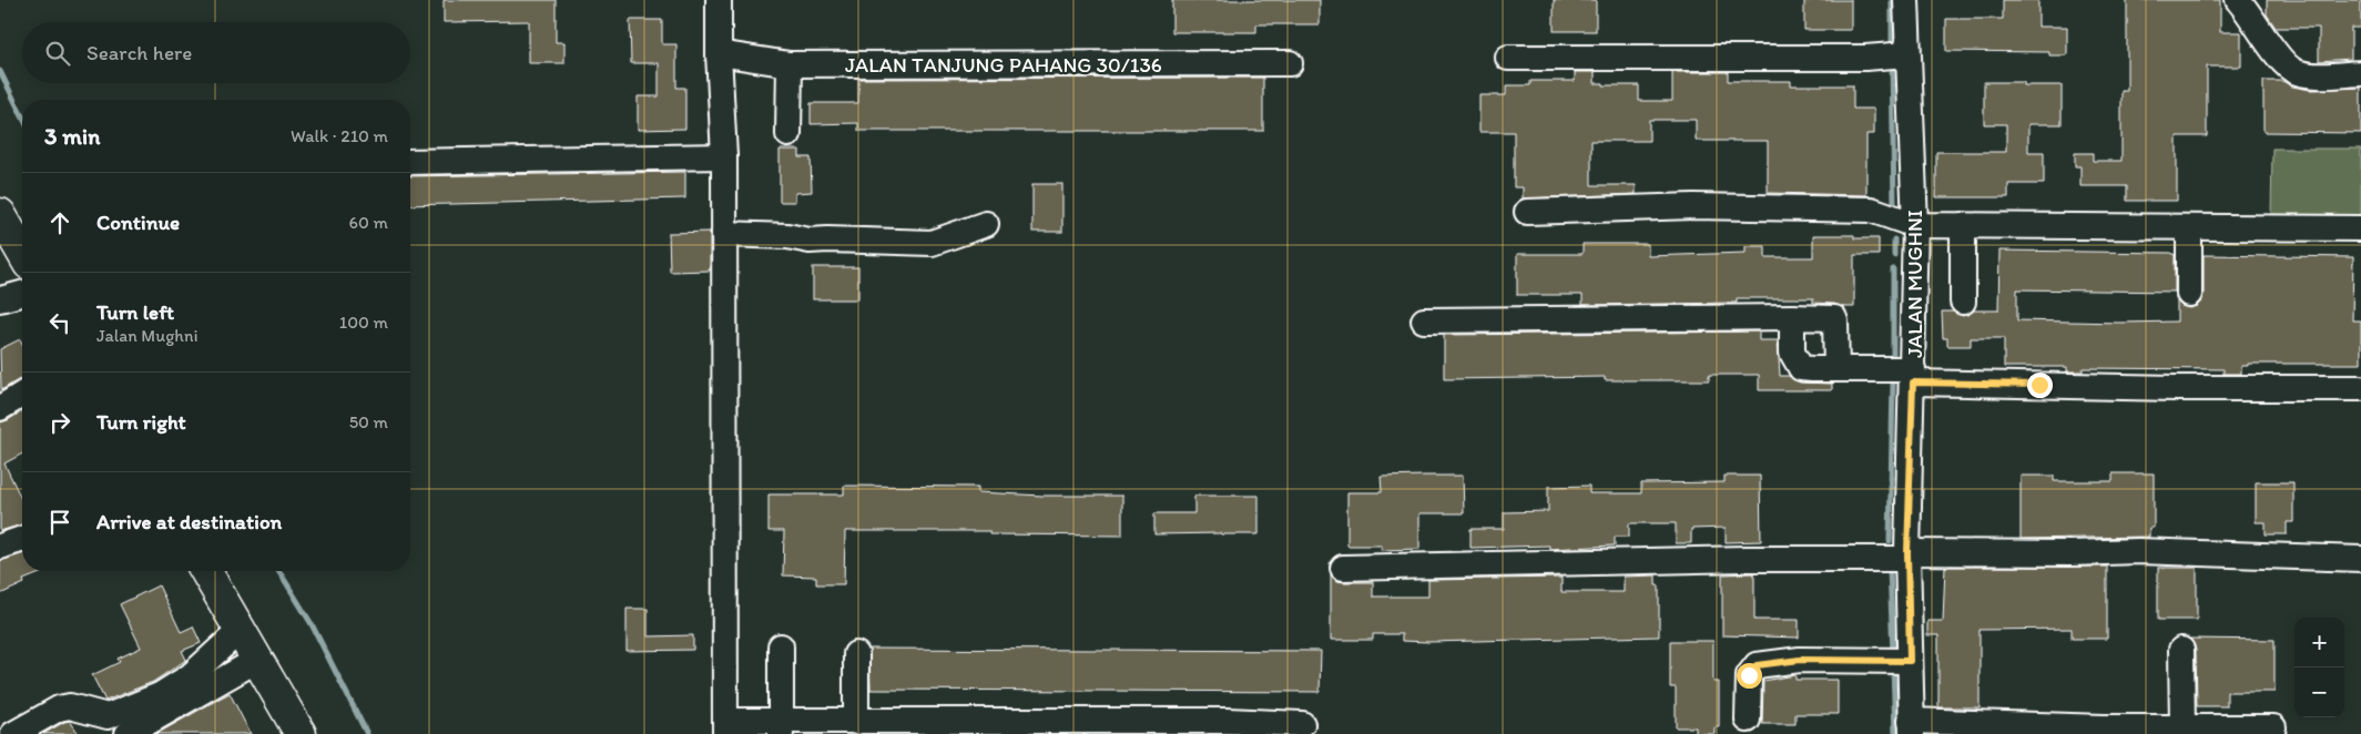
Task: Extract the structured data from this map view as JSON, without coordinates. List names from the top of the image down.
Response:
{
  "streets": {
    "street": ["JALAN TANJUNG PAHANG 30/136", "JALAN MUGHNI"]
  },
  "page": {
    "search": "Search here",
    "heading": ["3 min", "Walk · 210 m"],
    "list": [
      ["Continue", "60 m"],
      ["Turn left", "Jalan Mughni", "100 m"],
      ["Turn right", "50 m"],
      "Arrive at destination"
    ],
    "map_buttons": ["+", "−"]
  }
}
